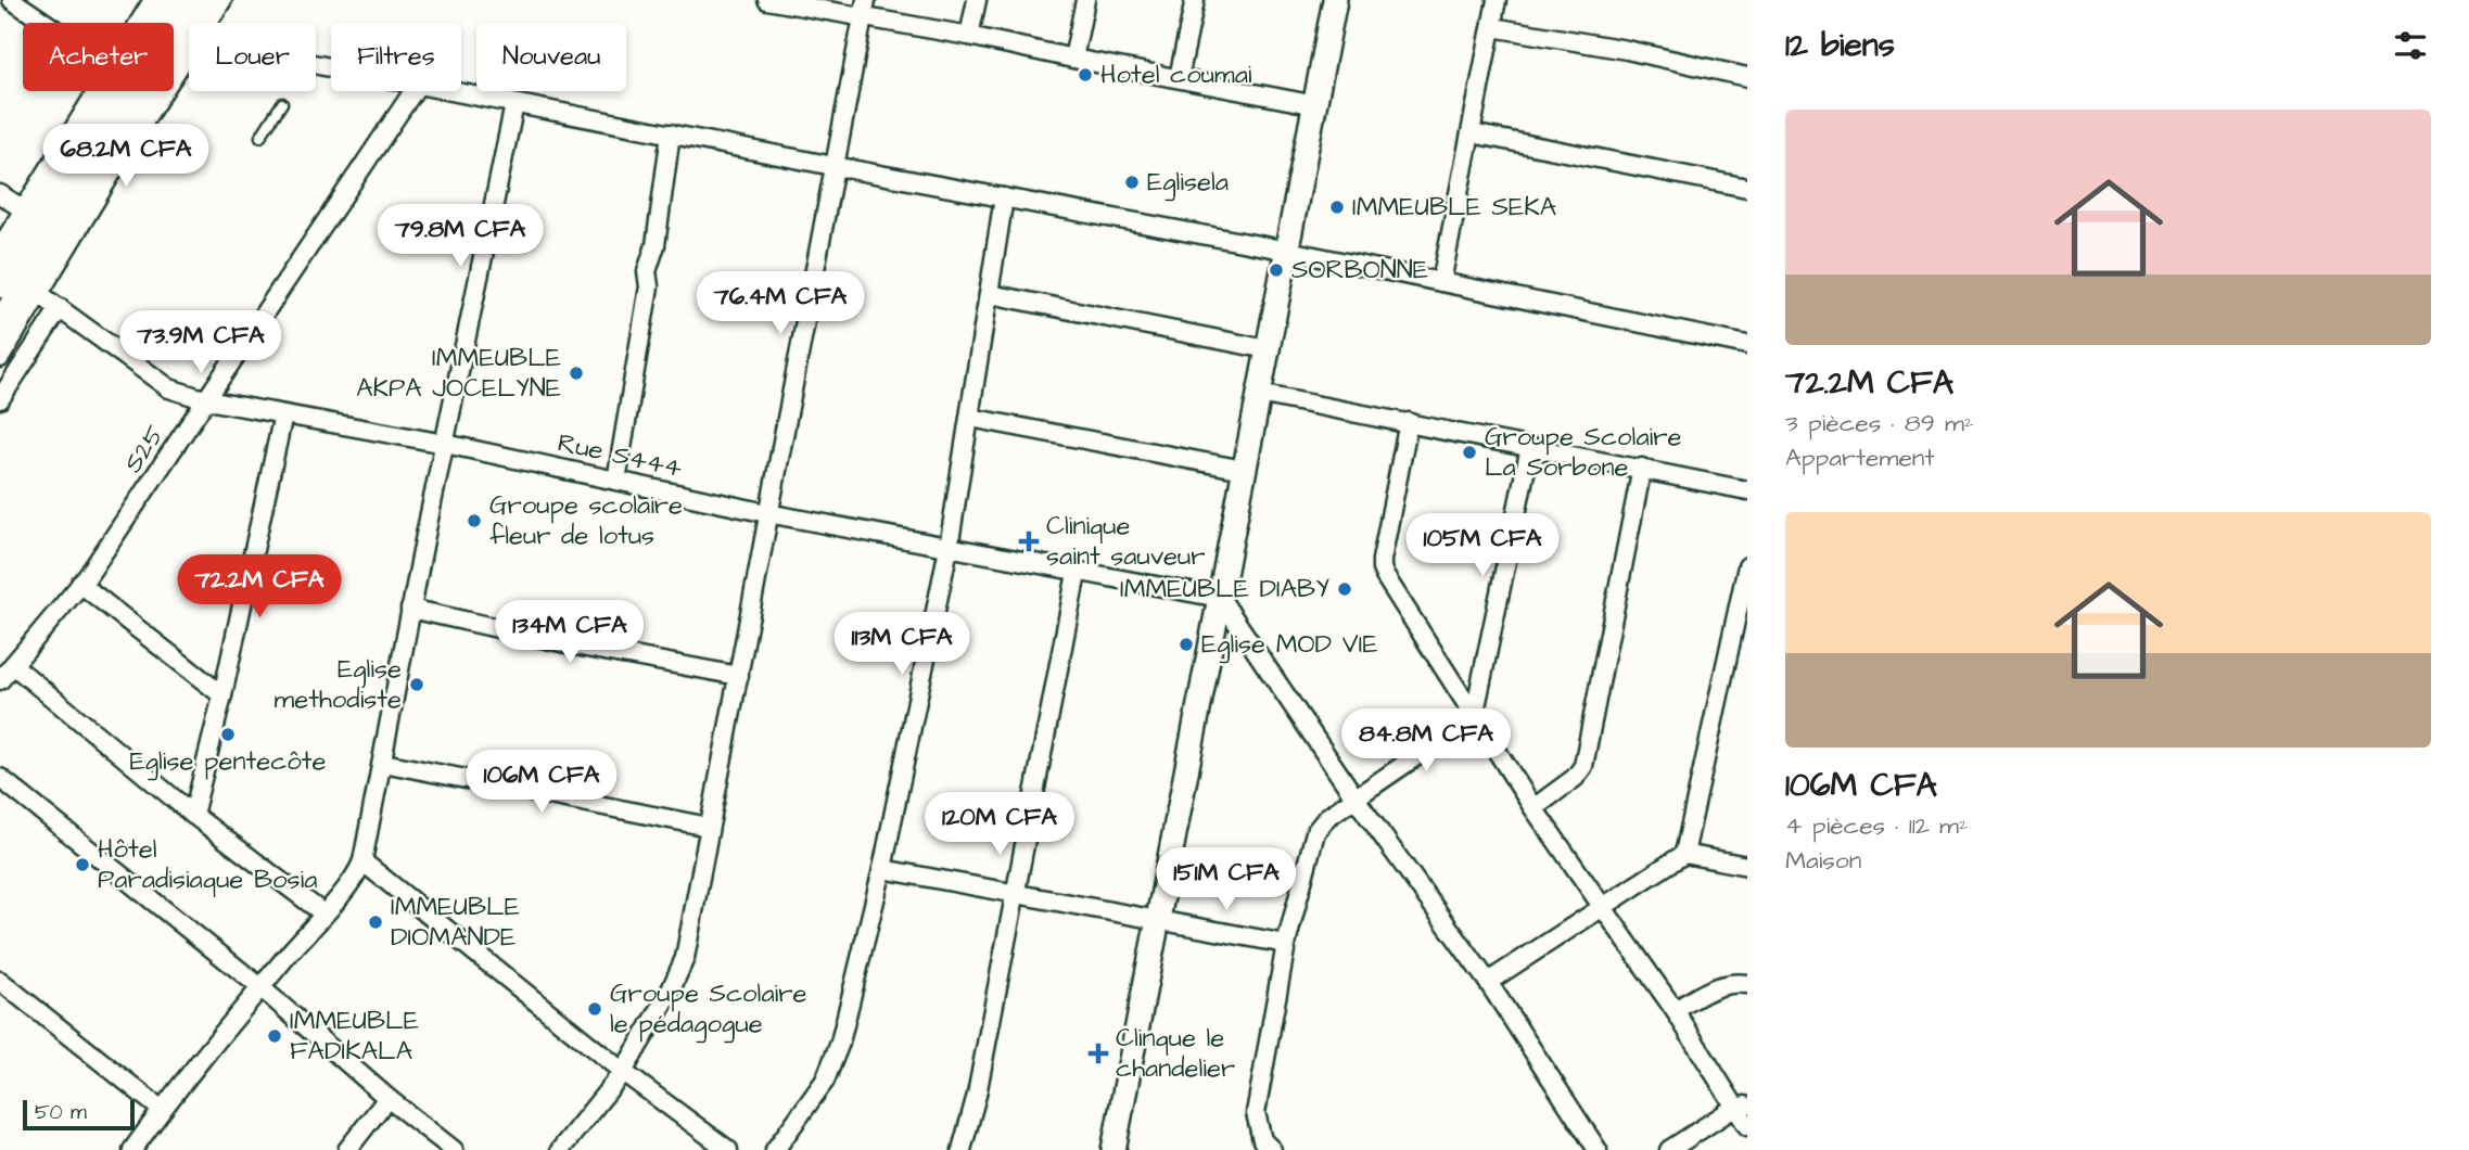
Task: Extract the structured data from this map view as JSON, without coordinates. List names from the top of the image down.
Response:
{
  "streets": {
    "street": ["S25", "Rue S444"]
  },
  "crossings": [
    ["S25", "Rue S444"]
  ],
  "places": {
    "other": [
      "Hotel coumai",
      "Eglisela",
      "IMMEUBLE SEKA",
      "SORBONNE",
      "IMMEUBLE AKPA JOCELYNE",
      "Groupe Scolaire La Sorbone",
      "Groupe scolaire fleur de lotus",
      "IMMEUBLE DIABY",
      "Eglise MOD VIE",
      "Eglise methodiste",
      "Eglise pentecôte",
      "Hôtel Paradisiaque Bosia",
      "IMMEUBLE DIOMANDE",
      "Groupe Scolaire le pédagogue",
      "IMMEUBLE FADIKALA"
    ],
    "health": ["Clinique saint sauveur", "Clinque le chandelier"]
  },
  "scale_bar": "50 m",
  "page": {
    "heading": "12 biens",
    "chip": [
      "Acheter",
      "Louer",
      "Filtres",
      "Nouveau"
    ],
    "list": [
      {
        "name": "72.2M CFA",
        "note": "3 pièces · 89 m² · Appartement"
      },
      {
        "name": "106M CFA",
        "note": "4 pièces · 112 m² · Maison"
      }
    ],
    "price": [
      "68.2M CFA",
      "79.8M CFA",
      "76.4M CFA",
      "73.9M CFA",
      "105M CFA",
      "72.2M CFA",
      "134M CFA",
      "113M CFA",
      "84.8M CFA",
      "106M CFA",
      "120M CFA",
      "151M CFA"
    ],
    "scale": "50 m"
  }
}
